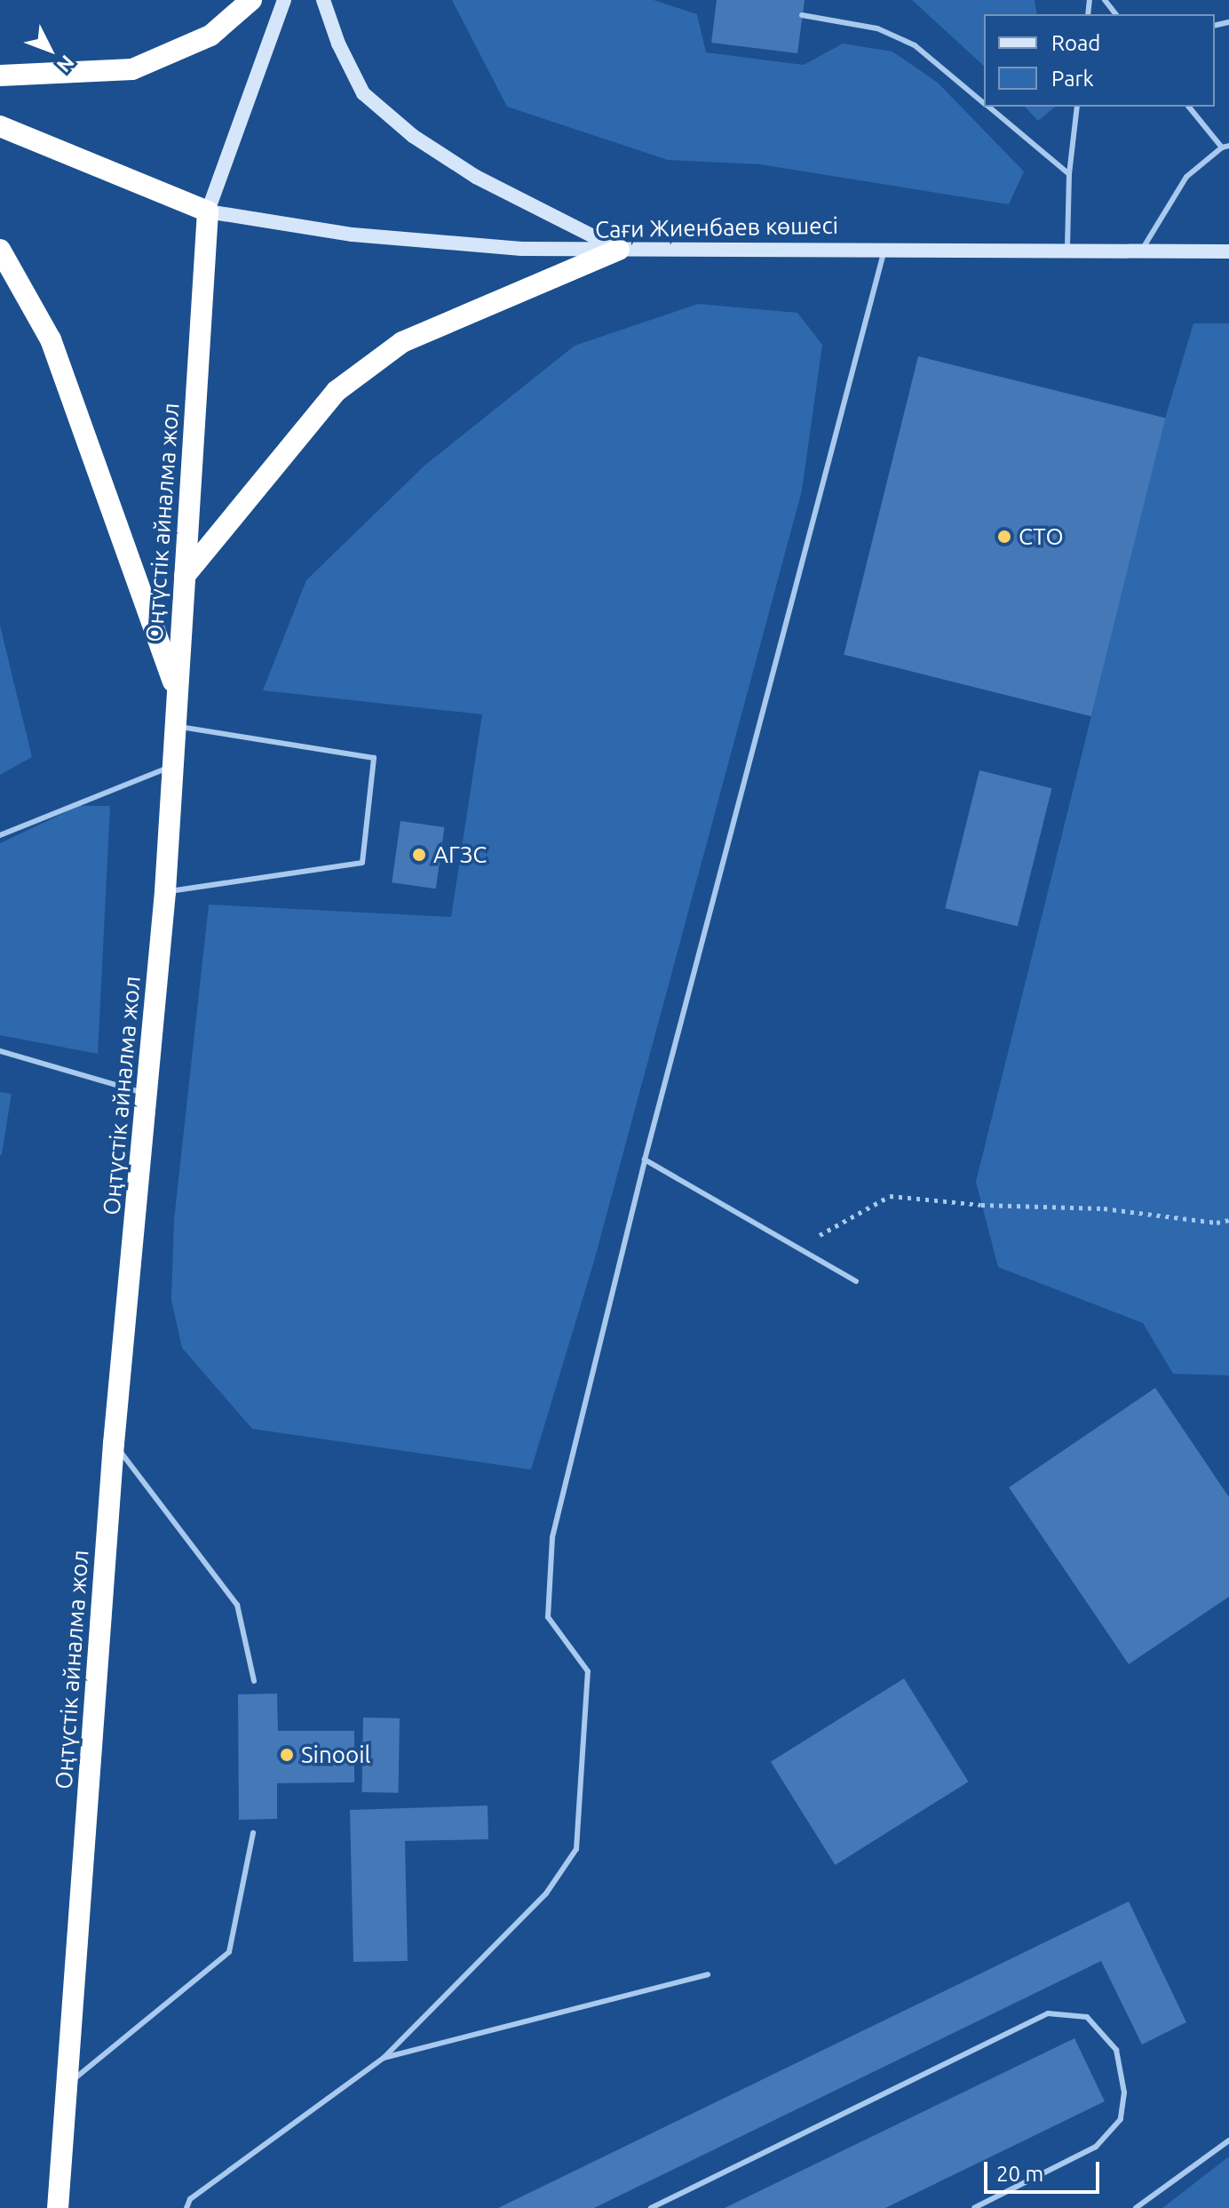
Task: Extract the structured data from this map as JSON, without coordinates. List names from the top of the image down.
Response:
{
  "streets": {
    "highway": ["Оңтүстік айналма жол"],
    "main road": ["Сағи Жиенбаев көшесі"]
  },
  "crossings": [
    ["Сағи Жиенбаев көшесі", "Оңтүстік айналма жол"]
  ],
  "places": ["СТО", "АГЗС", "Sinooil"],
  "legend": ["Road", "Park"],
  "scale_bar": "20 m",
  "north": "bottom right"
}
